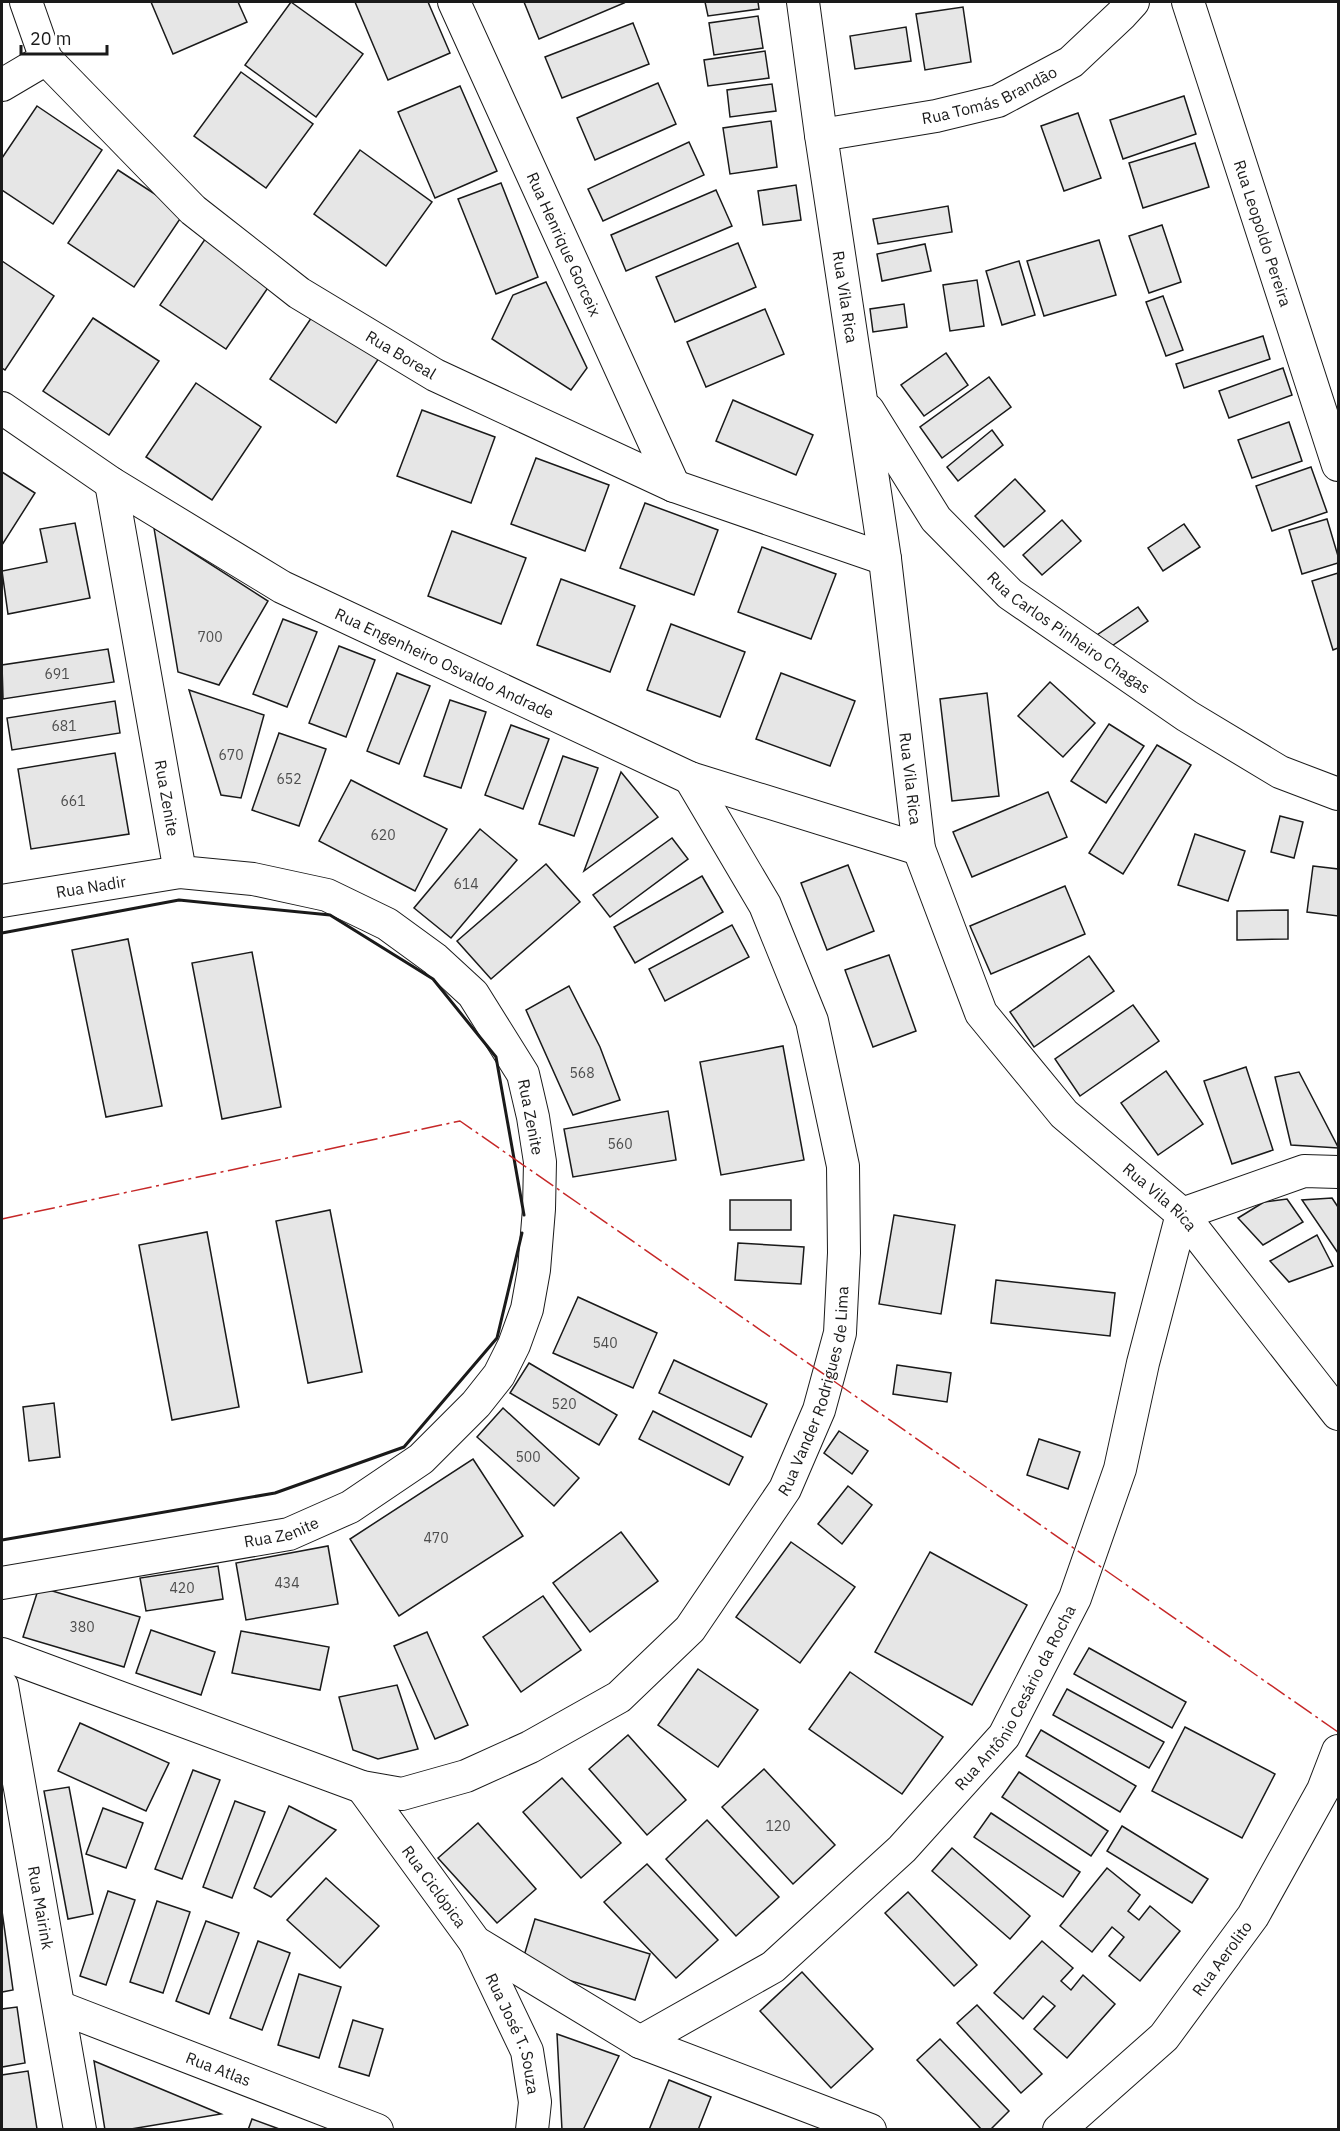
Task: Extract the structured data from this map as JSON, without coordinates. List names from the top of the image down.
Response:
{
  "streets": {
    "street": [
      "Rua Tomás Brandão",
      "Rua Leopoldo Pereira",
      "Rua Henrique Gorceix",
      "Rua Vila Rica",
      "Rua Boreal",
      "Rua Carlos Pinheiro Chagas",
      "Rua Engenheiro Osvaldo Andrade",
      "Rua Zenite",
      "Rua Nadir",
      "Rua Vander Rodrigues de Lima",
      "Rua Antônio Cesário da Rocha",
      "Rua Ciclópica",
      "Rua Mairink",
      "Rua Aerolito",
      "Rua José T. Souza",
      "Rua Atlas"
    ]
  },
  "crossings": [
    ["Rua Tomás Brandão", "Rua Vila Rica"],
    ["Rua Henrique Gorceix", "Rua Boreal"],
    ["Rua Vila Rica", "Rua Boreal"],
    ["Rua Vila Rica", "Rua Carlos Pinheiro Chagas"],
    ["Rua Vila Rica", "Rua Engenheiro Osvaldo Andrade"],
    ["Rua Vila Rica", "Rua Antônio Cesário da Rocha"],
    ["Rua Engenheiro Osvaldo Andrade", "Rua Zenite"],
    ["Rua Engenheiro Osvaldo Andrade", "Rua Vander Rodrigues de Lima"],
    ["Rua Zenite", "Rua Nadir"],
    ["Rua Vander Rodrigues de Lima", "Rua Ciclópica"],
    ["Rua Antônio Cesário da Rocha", "Rua Ciclópica"],
    ["Rua Ciclópica", "Rua José T. Souza"],
    ["Rua Mairink", "Rua Atlas"]
  ],
  "house_numbers": [
    "700",
    "691",
    "681",
    "670",
    "652",
    "661",
    "620",
    "614",
    "568",
    "560",
    "540",
    "520",
    "500",
    "470",
    "434",
    "420",
    "380",
    "120"
  ],
  "scale_bar": "20 m"
}
